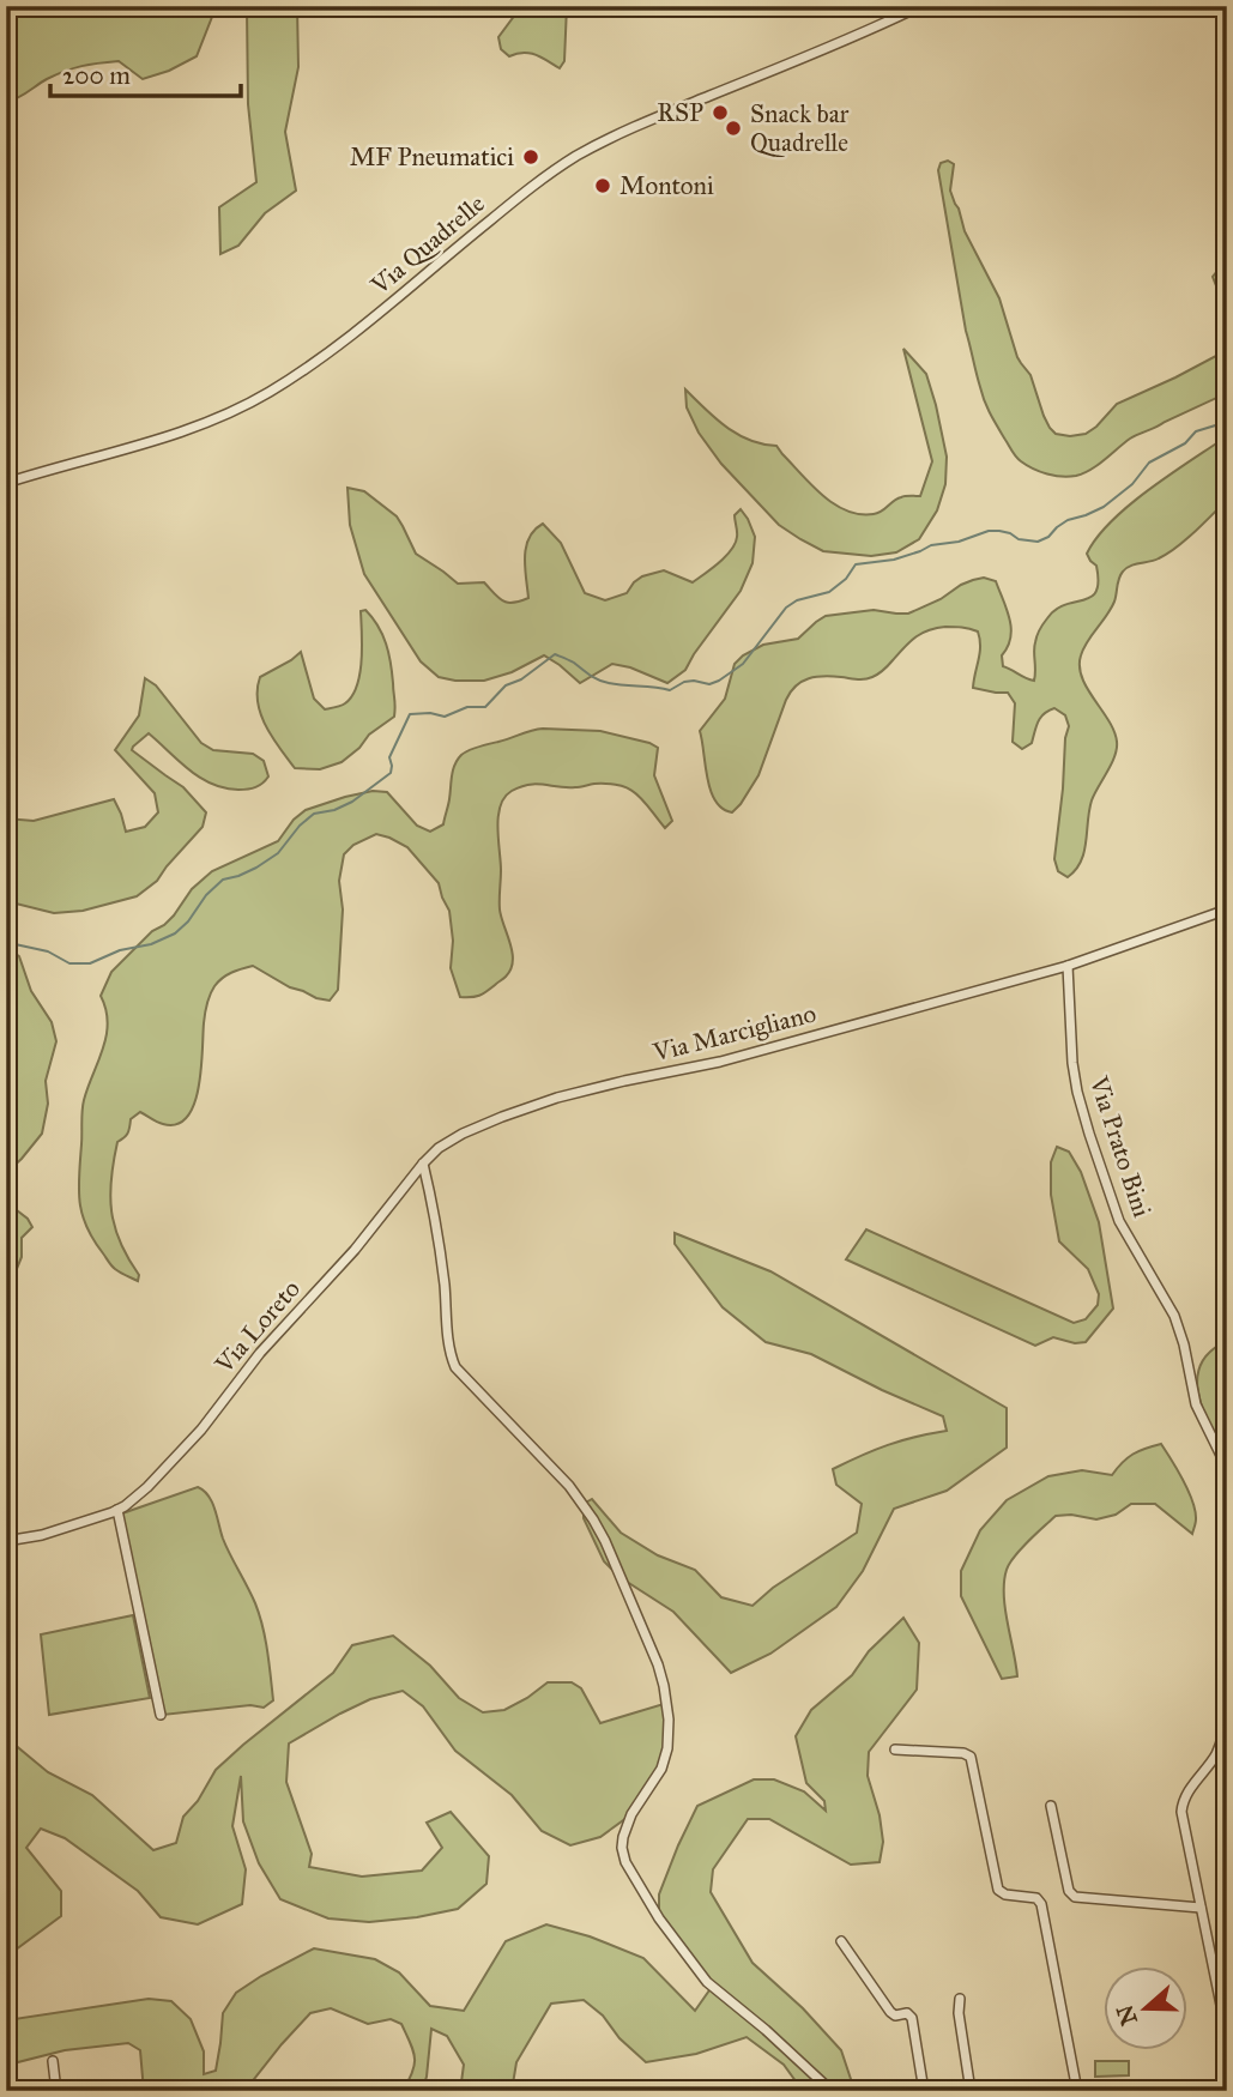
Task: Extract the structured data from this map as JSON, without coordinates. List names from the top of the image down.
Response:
{
  "streets": {
    "street": [
      "Via Quadrelle",
      "Via Marcigliano",
      "Via Prato Bini",
      "Via Loreto"
    ]
  },
  "crossings": [
    ["Via Marcigliano", "Via Prato Bini"],
    ["Via Marcigliano", "Via Loreto"]
  ],
  "places": [
    "RSP",
    "Snack bar Quadrelle",
    "MF Pneumatici",
    "Montoni"
  ],
  "scale_bar": "200 m",
  "north": "left"
}
